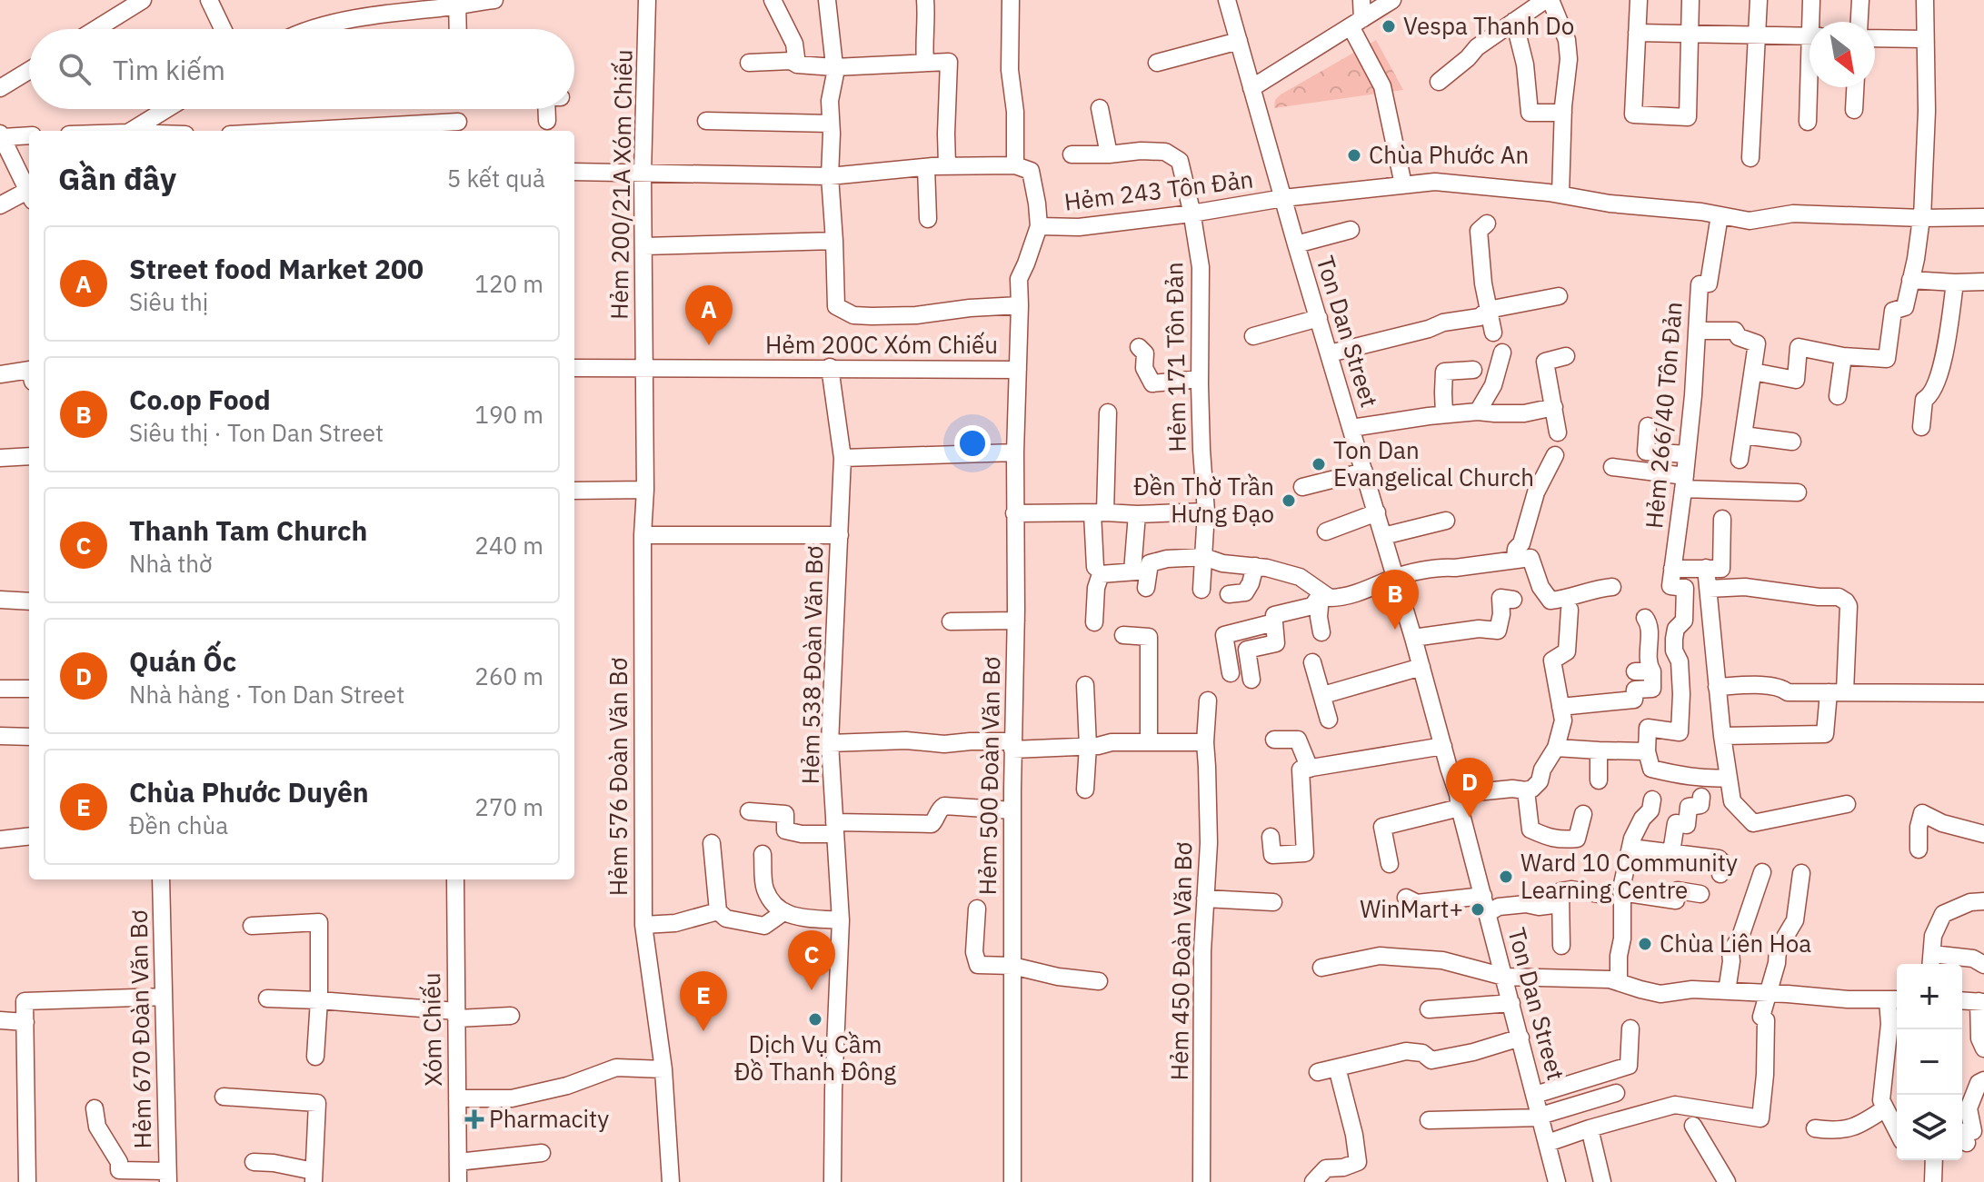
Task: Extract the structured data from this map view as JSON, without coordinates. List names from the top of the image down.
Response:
{
  "streets": {
    "street": [
      "Hẻm 200/21A Xóm Chiếu",
      "Hẻm 243 Tôn Đản",
      "Ton Dan Street",
      "Hẻm 200C Xóm Chiếu",
      "Hẻm 171 Tôn Đản",
      "Hẻm 266/40 Tôn Đản",
      "Hẻm 538 Đoàn Văn Bơ",
      "Hẻm 500 Đoàn Văn Bơ",
      "Hẻm 576 Đoàn Văn Bơ",
      "Hẻm 450 Đoàn Văn Bơ",
      "Hẻm 670 Đoàn Văn Bơ",
      "Xóm Chiếu"
    ]
  },
  "crossings": [
    ["Hẻm 200/21A Xóm Chiếu", "Hẻm 200C Xóm Chiếu"],
    ["Hẻm 200/21A Xóm Chiếu", "Hẻm 576 Đoàn Văn Bơ"],
    ["Hẻm 243 Tôn Đản", "Ton Dan Street"],
    ["Hẻm 243 Tôn Đản", "Hẻm 200C Xóm Chiếu"],
    ["Hẻm 243 Tôn Đản", "Hẻm 171 Tôn Đản"],
    ["Hẻm 243 Tôn Đản", "Hẻm 266/40 Tôn Đản"],
    ["Hẻm 243 Tôn Đản", "Hẻm 500 Đoàn Văn Bơ"],
    ["Hẻm 200C Xóm Chiếu", "Hẻm 538 Đoàn Văn Bơ"],
    ["Hẻm 200C Xóm Chiếu", "Hẻm 500 Đoàn Văn Bơ"],
    ["Hẻm 200C Xóm Chiếu", "Hẻm 576 Đoàn Văn Bơ"]
  ],
  "places": {
    "other": [
      "Vespa Thanh Do",
      "Chùa Phước An",
      "Ton Dan Evangelical Church",
      "Đền Thờ Trần Hưng Đạo",
      "Ward 10 Community Learning Centre",
      "WinMart+",
      "Chùa Liên Hoa",
      "Dịch Vụ Cầm Đồ Thanh Đông"
    ],
    "health": ["Pharmacity"]
  },
  "north": "bottom right",
  "page": {
    "search": "Tìm kiếm",
    "heading": ["Gần đây", "5 kết quả"],
    "list": [
      {
        "mark": "A",
        "name": "Street food Market 200",
        "note": "Siêu thị",
        "value": "120 m"
      },
      {
        "mark": "B",
        "name": "Co.op Food",
        "note": "Siêu thị · Ton Dan Street",
        "value": "190 m"
      },
      {
        "mark": "C",
        "name": "Thanh Tam Church",
        "note": "Nhà thờ",
        "value": "240 m"
      },
      {
        "mark": "D",
        "name": "Quán Ốc",
        "note": "Nhà hàng · Ton Dan Street",
        "value": "260 m"
      },
      {
        "mark": "E",
        "name": "Chùa Phước Duyên",
        "note": "Đền chùa",
        "value": "270 m"
      }
    ],
    "pins": [
      "A",
      "B",
      "D",
      "C",
      "E"
    ],
    "map_buttons": ["+", "−"]
  }
}
